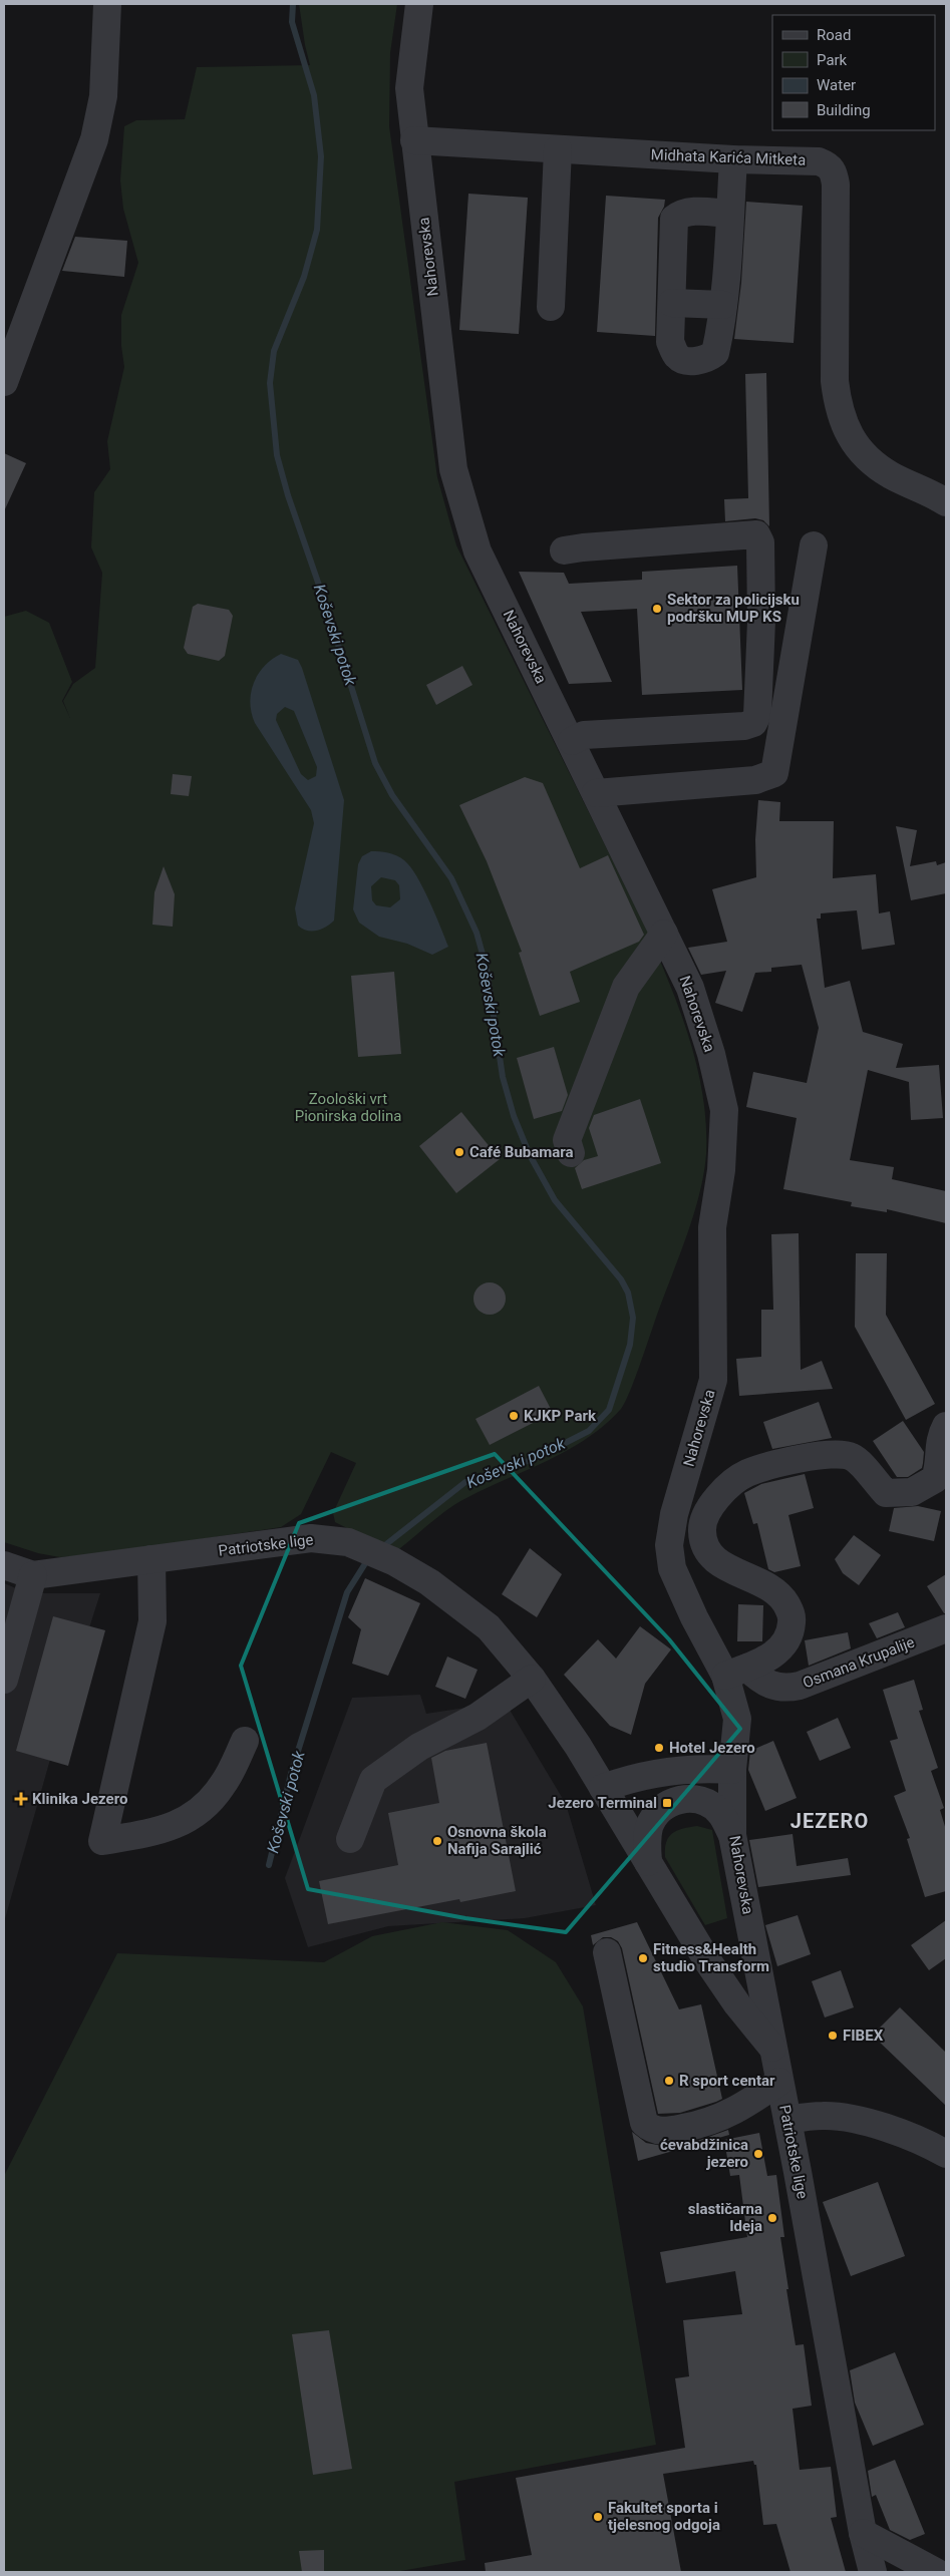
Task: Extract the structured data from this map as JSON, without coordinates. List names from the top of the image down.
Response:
{
  "streets": {
    "street": [
      "Midhata Karića Mitketa",
      "Nahorevska",
      "Patriotske lige",
      "Osmana Krupalije"
    ]
  },
  "crossings": [
    ["Midhata Karića Mitketa", "Nahorevska"],
    ["Nahorevska", "Patriotske lige"],
    ["Nahorevska", "Osmana Krupalije"]
  ],
  "districts": ["JEZERO"],
  "water": ["Koševski potok"],
  "parks": ["Zoološki vrt Pionirska dolina"],
  "places": {
    "other": [
      "Sektor za policijsku podršku MUP KS",
      "Café Bubamara",
      "KJKP Park",
      "Hotel Jezero",
      "Osnovna škola Nafija Sarajlić",
      "Fitness&Health studio Transform",
      "FIBEX",
      "R sport centar",
      "ćevabdžinica jezero",
      "slastičarna Ideja",
      "Fakultet sporta i tjelesnog odgoja"
    ],
    "health": ["Klinika Jezero"],
    "transit": ["Jezero Terminal"]
  },
  "legend": [
    "Road",
    "Park",
    "Water",
    "Building"
  ]
}
